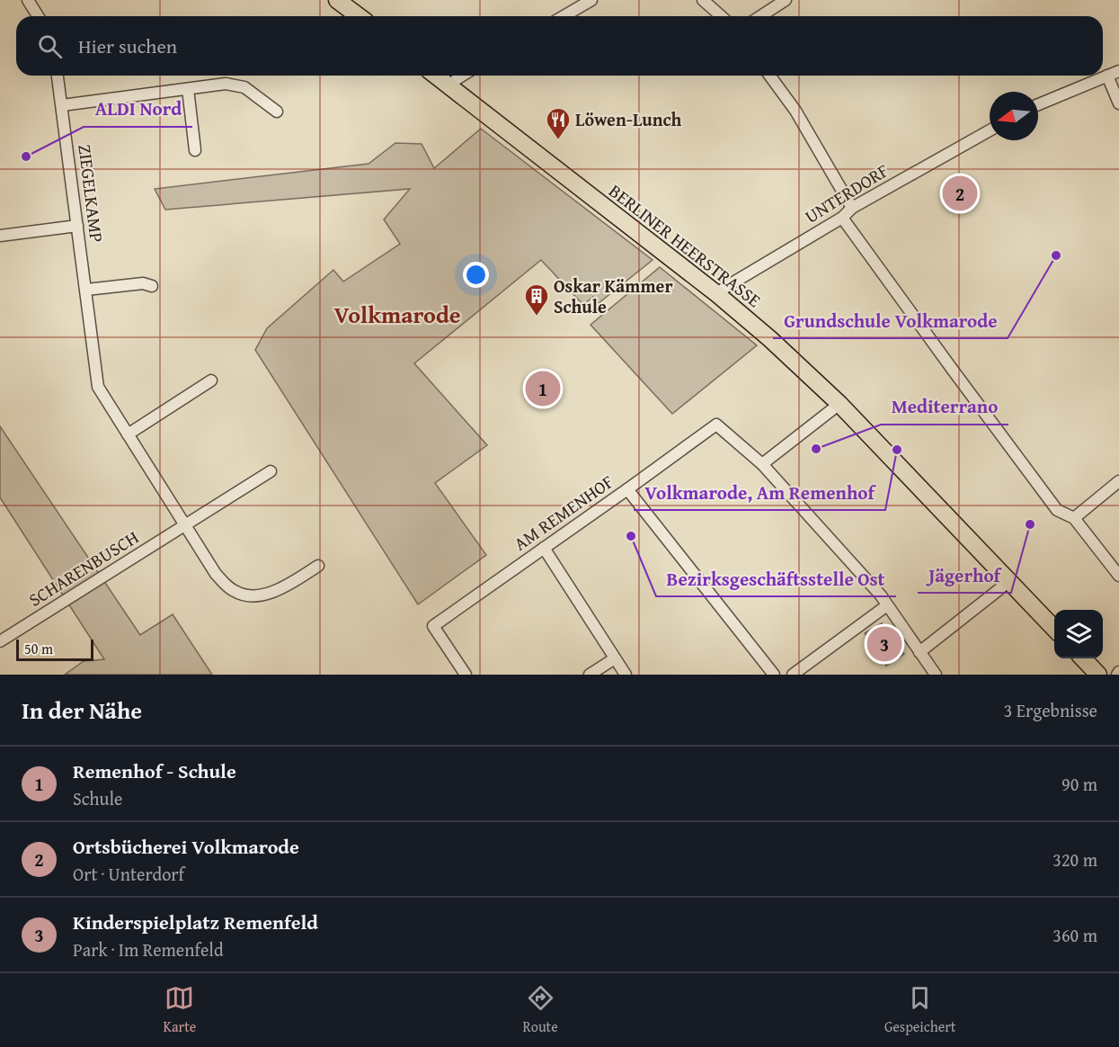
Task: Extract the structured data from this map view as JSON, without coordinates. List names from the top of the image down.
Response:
{
  "streets": {
    "main road": ["BERLINER HEERSTRASSE"],
    "street": [
      "ZIEGELKAMP",
      "UNTERDORF",
      "AM REMENHOF",
      "SCHARENBUSCH"
    ]
  },
  "crossings": [
    ["ZIEGELKAMP", "SCHARENBUSCH"],
    ["UNTERDORF", "BERLINER HEERSTRASSE"]
  ],
  "districts": ["Volkmarode"],
  "places": {
    "restaurant": ["Löwen-Lunch"],
    "other": [
      "ALDI Nord",
      "Grundschule Volkmarode",
      "Mediterrano",
      "Volkmarode, Am Remenhof",
      "Jägerhof",
      "Bezirksgeschäftsstelle Ost"
    ],
    "building": ["Oskar Kämmer Schule"]
  },
  "scale_bar": "50 m",
  "north": "left",
  "page": {
    "search": "Hier suchen",
    "pins": ["2", "1", "3"],
    "scale": "50 m",
    "heading": ["In der Nähe", "3 Ergebnisse"],
    "list": [
      {
        "mark": "1",
        "name": "Remenhof - Schule",
        "note": "Schule",
        "value": "90 m"
      },
      {
        "mark": "2",
        "name": "Ortsbücherei Volkmarode",
        "note": "Ort · Unterdorf",
        "value": "320 m"
      },
      {
        "mark": "3",
        "name": "Kinderspielplatz Remenfeld",
        "note": "Park · Im Remenfeld",
        "value": "360 m"
      }
    ],
    "nav": ["Karte", "Route", "Gespeichert"]
  }
}
